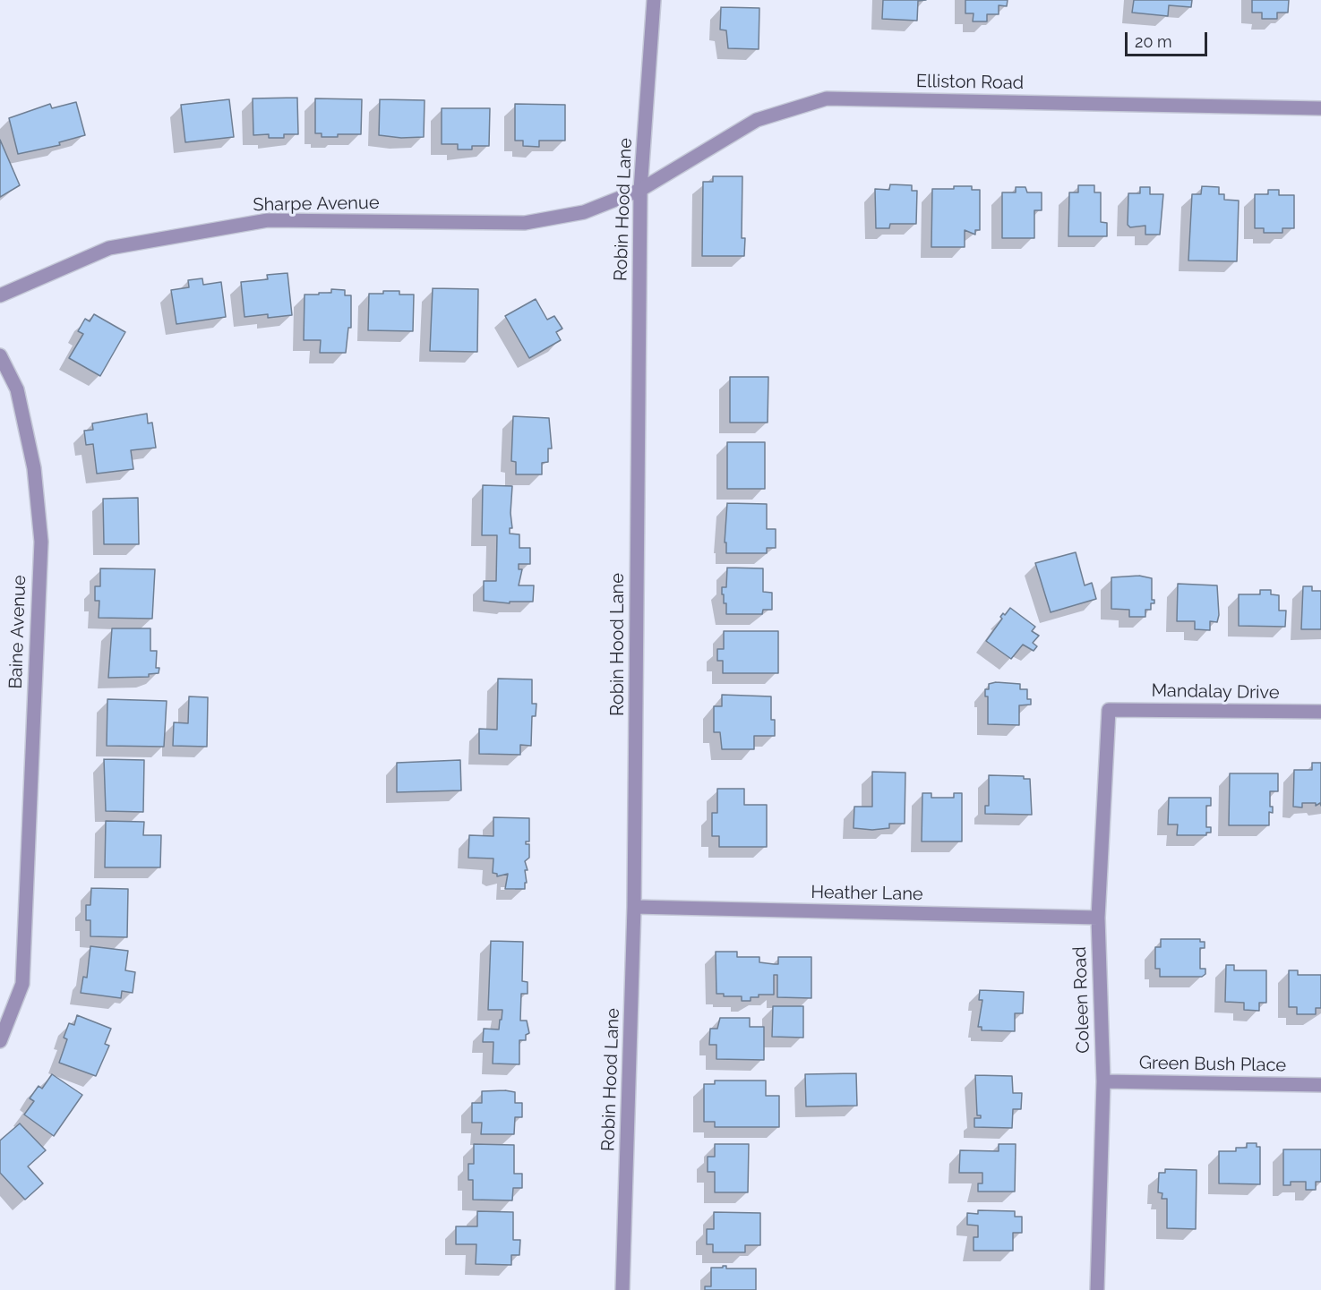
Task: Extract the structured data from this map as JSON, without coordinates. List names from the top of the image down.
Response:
{
  "streets": {
    "street": [
      "Elliston Road",
      "Sharpe Avenue",
      "Robin Hood Lane",
      "Baine Avenue",
      "Mandalay Drive",
      "Heather Lane",
      "Coleen Road",
      "Green Bush Place"
    ]
  },
  "crossings": [
    ["Elliston Road", "Sharpe Avenue"],
    ["Elliston Road", "Robin Hood Lane"],
    ["Sharpe Avenue", "Robin Hood Lane"],
    ["Robin Hood Lane", "Heather Lane"],
    ["Mandalay Drive", "Coleen Road"],
    ["Heather Lane", "Coleen Road"],
    ["Coleen Road", "Green Bush Place"]
  ],
  "scale_bar": "20 m"
}
